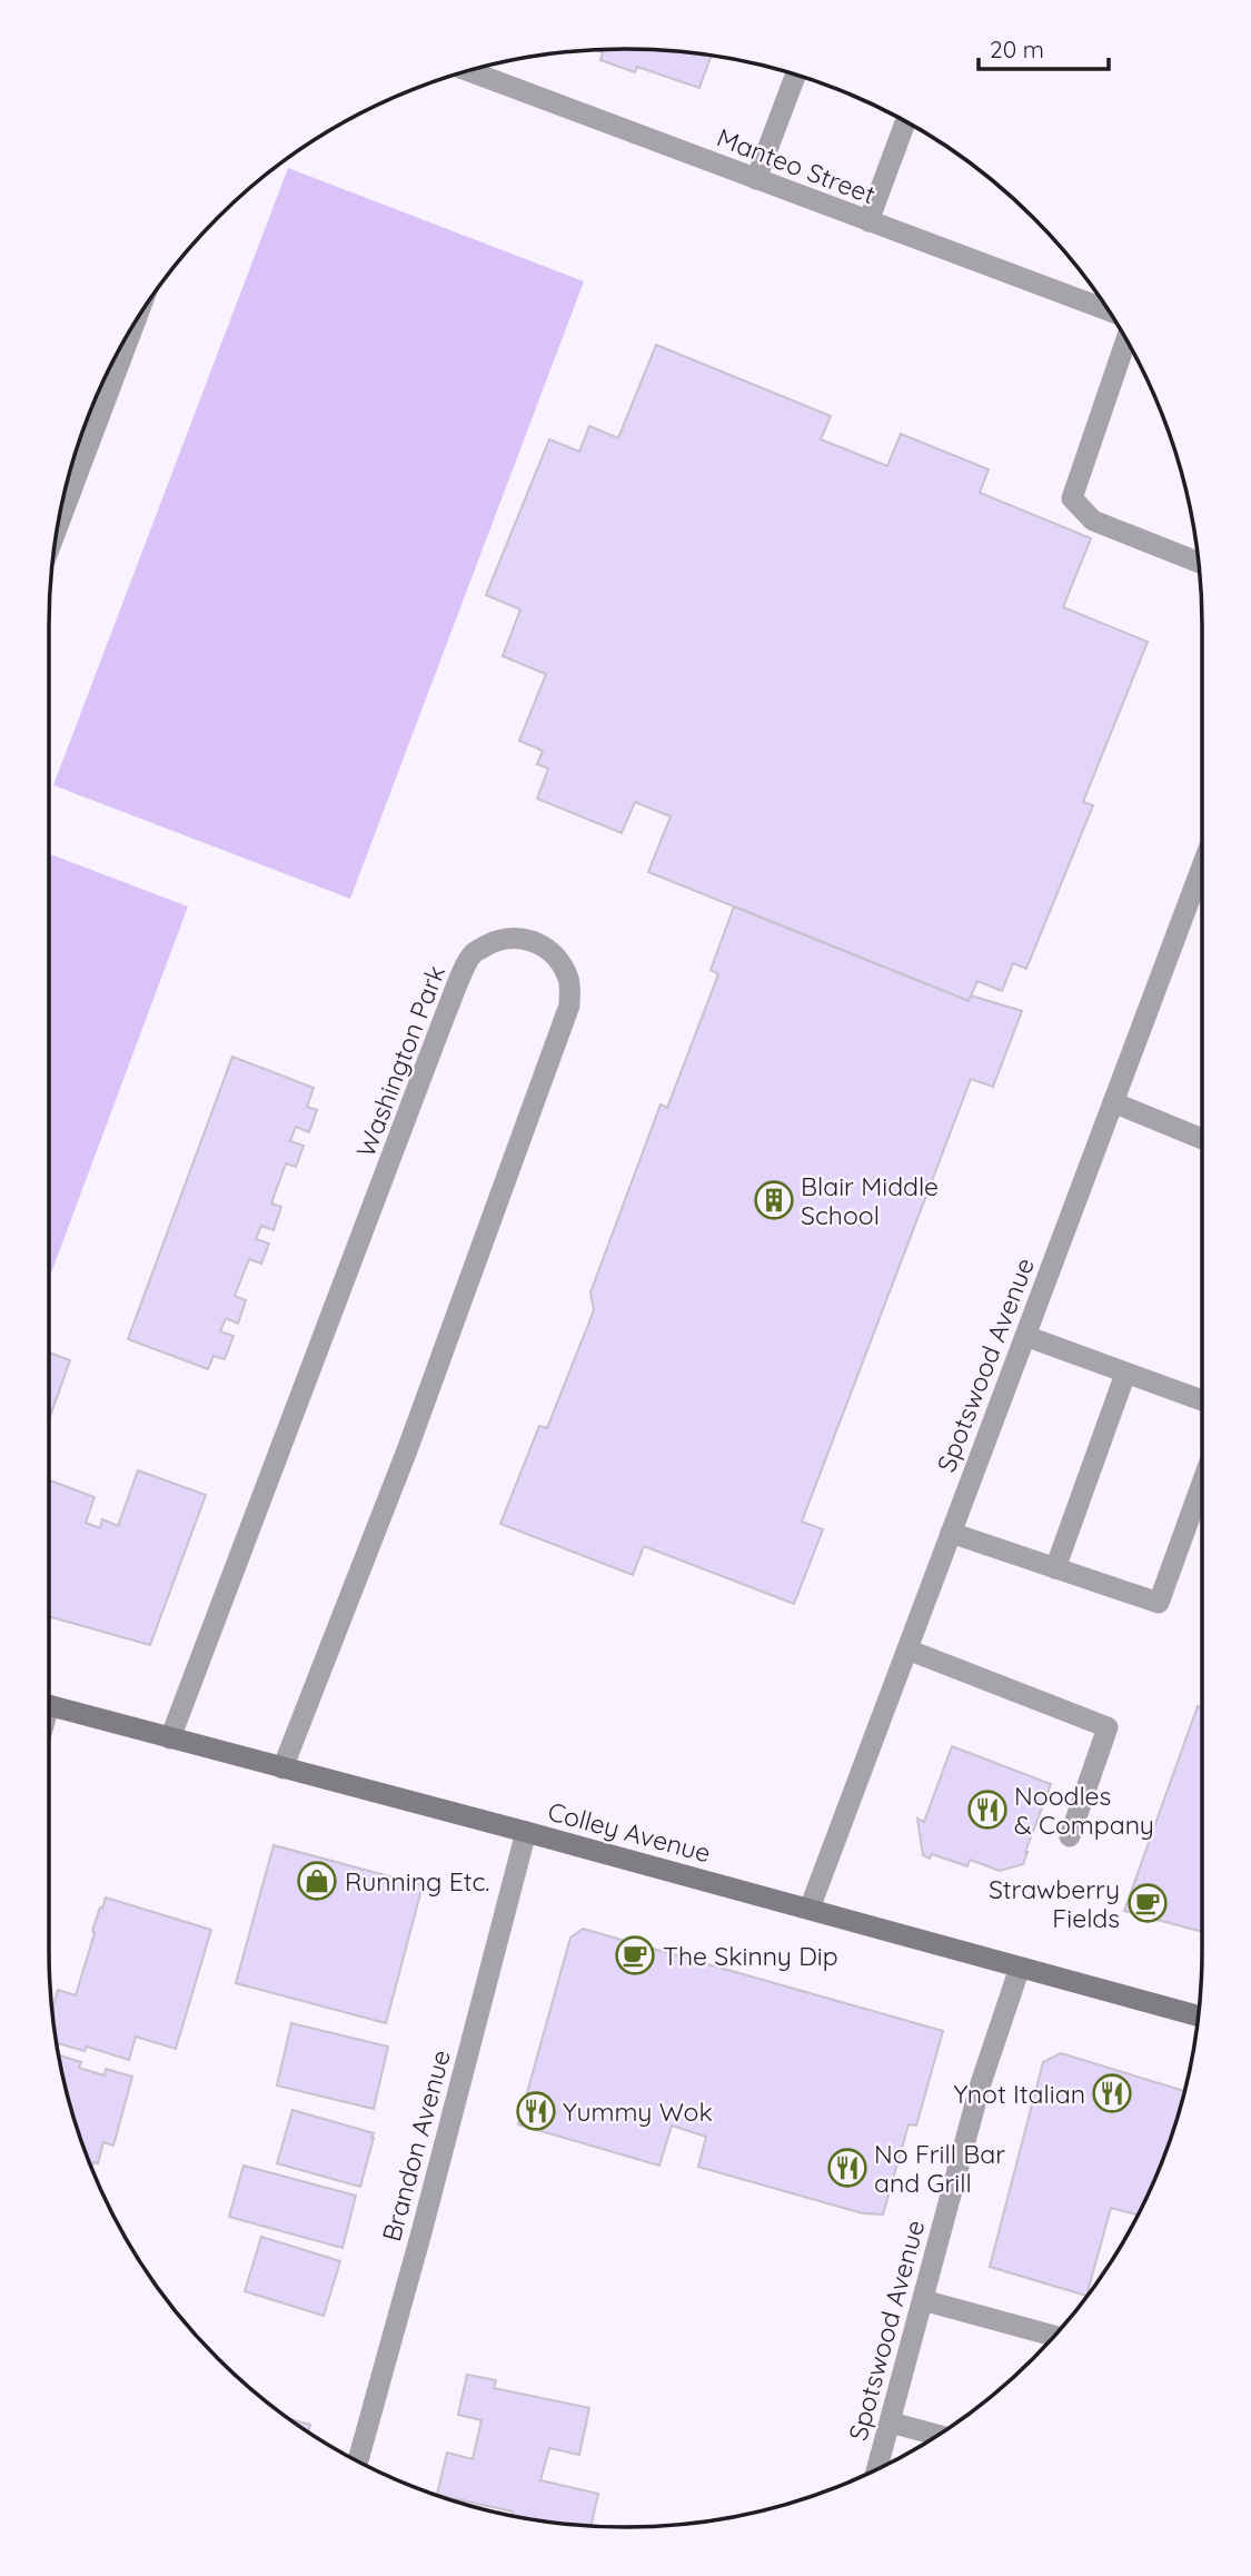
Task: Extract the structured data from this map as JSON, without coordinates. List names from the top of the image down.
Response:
{
  "streets": {
    "main road": ["Colley Avenue"],
    "street": [
      "Manteo Street",
      "Washington Park",
      "Spotswood Avenue",
      "Brandon Avenue"
    ]
  },
  "crossings": [
    ["Washington Park", "Colley Avenue"],
    ["Spotswood Avenue", "Colley Avenue"],
    ["Colley Avenue", "Brandon Avenue"]
  ],
  "places": {
    "building": ["Blair Middle School"],
    "restaurant": [
      "Noodles & Company",
      "Ynot Italian",
      "Yummy Wok",
      "No Frill Bar and Grill"
    ],
    "shop": ["Running Etc."],
    "cafe": ["Strawberry Fields", "The Skinny Dip"]
  },
  "scale_bar": "20 m"
}
